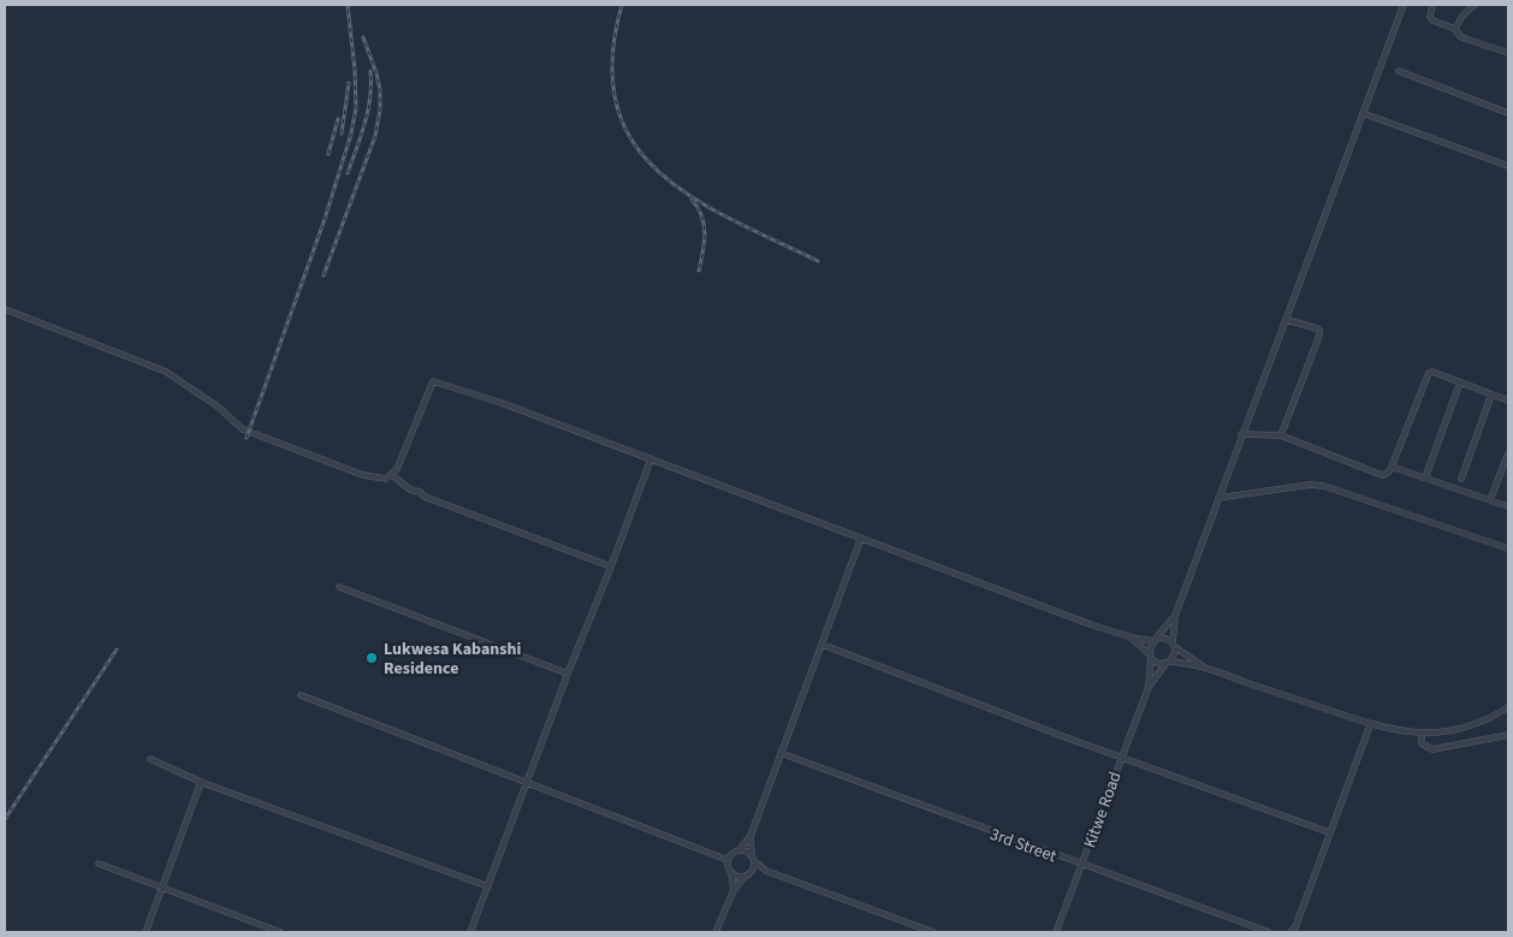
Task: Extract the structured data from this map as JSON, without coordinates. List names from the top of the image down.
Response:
{
  "streets": {
    "street": ["Kitwe Road", "3rd Street"]
  },
  "crossings": [
    ["Kitwe Road", "3rd Street"]
  ],
  "places": ["Lukwesa Kabanshi Residence"]
}
